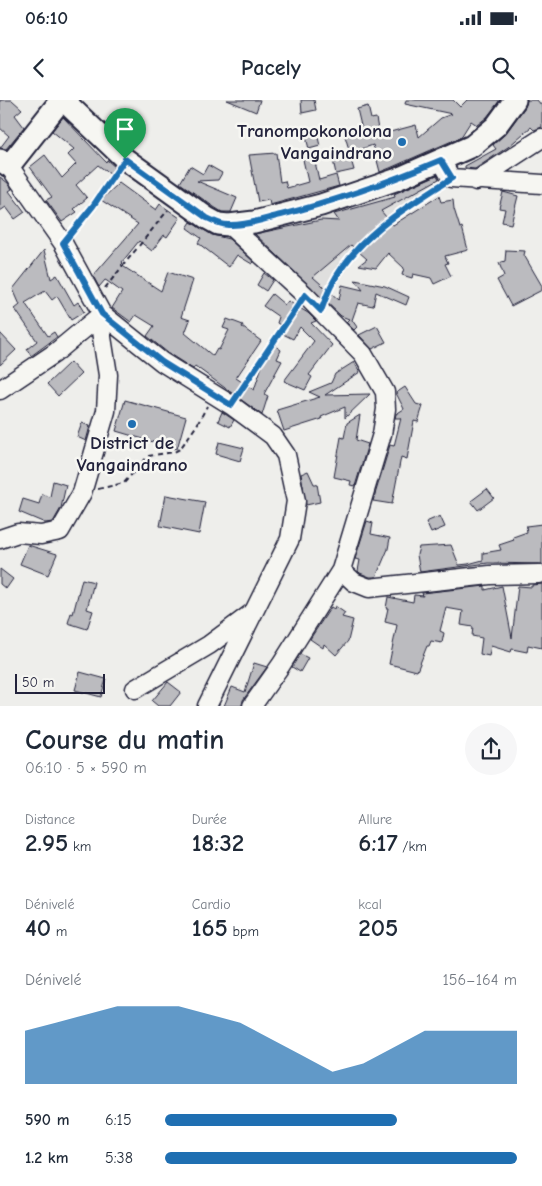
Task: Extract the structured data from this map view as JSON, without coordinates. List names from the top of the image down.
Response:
{
  "places": ["Tranompokonolona Vangaindrano", "District de Vangaindrano"],
  "scale_bar": "50 m",
  "page": {
    "status": "06:10",
    "header": "Pacely",
    "scale": "50 m",
    "heading": ["Course du matin", "06:10 · 5 × 590 m"],
    "stats": [
      ["Distance", "2.95 km"],
      ["Durée", "18:32"],
      ["Allure", "6:17 /km"],
      ["Dénivelé", "40 m"],
      ["Cardio", "165 bpm"],
      ["kcal", "205"]
    ],
    "chart": ["Dénivelé", "156–164 m"],
    "list": [
      {
        "name": "590 m",
        "note": "6:15"
      },
      {
        "name": "1.2 km",
        "note": "5:38"
      }
    ]
  }
}
